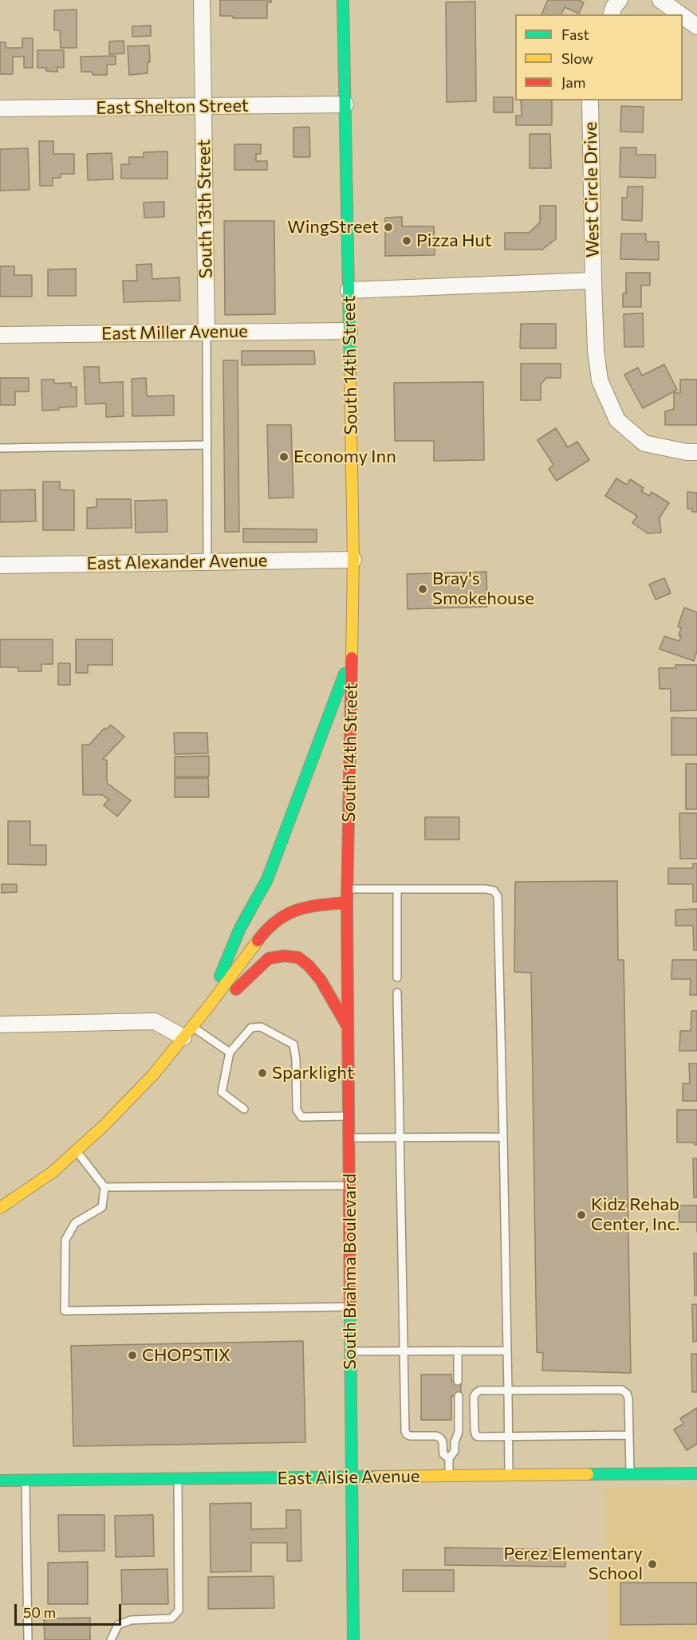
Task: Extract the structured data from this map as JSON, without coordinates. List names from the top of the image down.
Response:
{
  "streets": {
    "main road": ["South 14th Street", "South Brahma Boulevard", "East Ailsie Avenue"],
    "street": [
      "East Shelton Street",
      "West Circle Drive",
      "South 13th Street",
      "East Miller Avenue",
      "East Alexander Avenue"
    ]
  },
  "crossings": [
    ["East Shelton Street", "South 13th Street"],
    ["East Shelton Street", "South 14th Street"],
    ["South 13th Street", "East Miller Avenue"],
    ["East Miller Avenue", "South 14th Street"],
    ["South 14th Street", "East Alexander Avenue"],
    ["South 14th Street", "South Brahma Boulevard"],
    ["South Brahma Boulevard", "East Ailsie Avenue"]
  ],
  "places": [
    "WingStreet",
    "Pizza Hut",
    "Economy Inn",
    "Bray's Smokehouse",
    "Sparklight",
    "Kidz Rehab Center, Inc.",
    "CHOPSTIX",
    "Perez Elementary School"
  ],
  "legend": ["Fast", "Slow", "Jam"],
  "scale_bar": "50 m"
}
